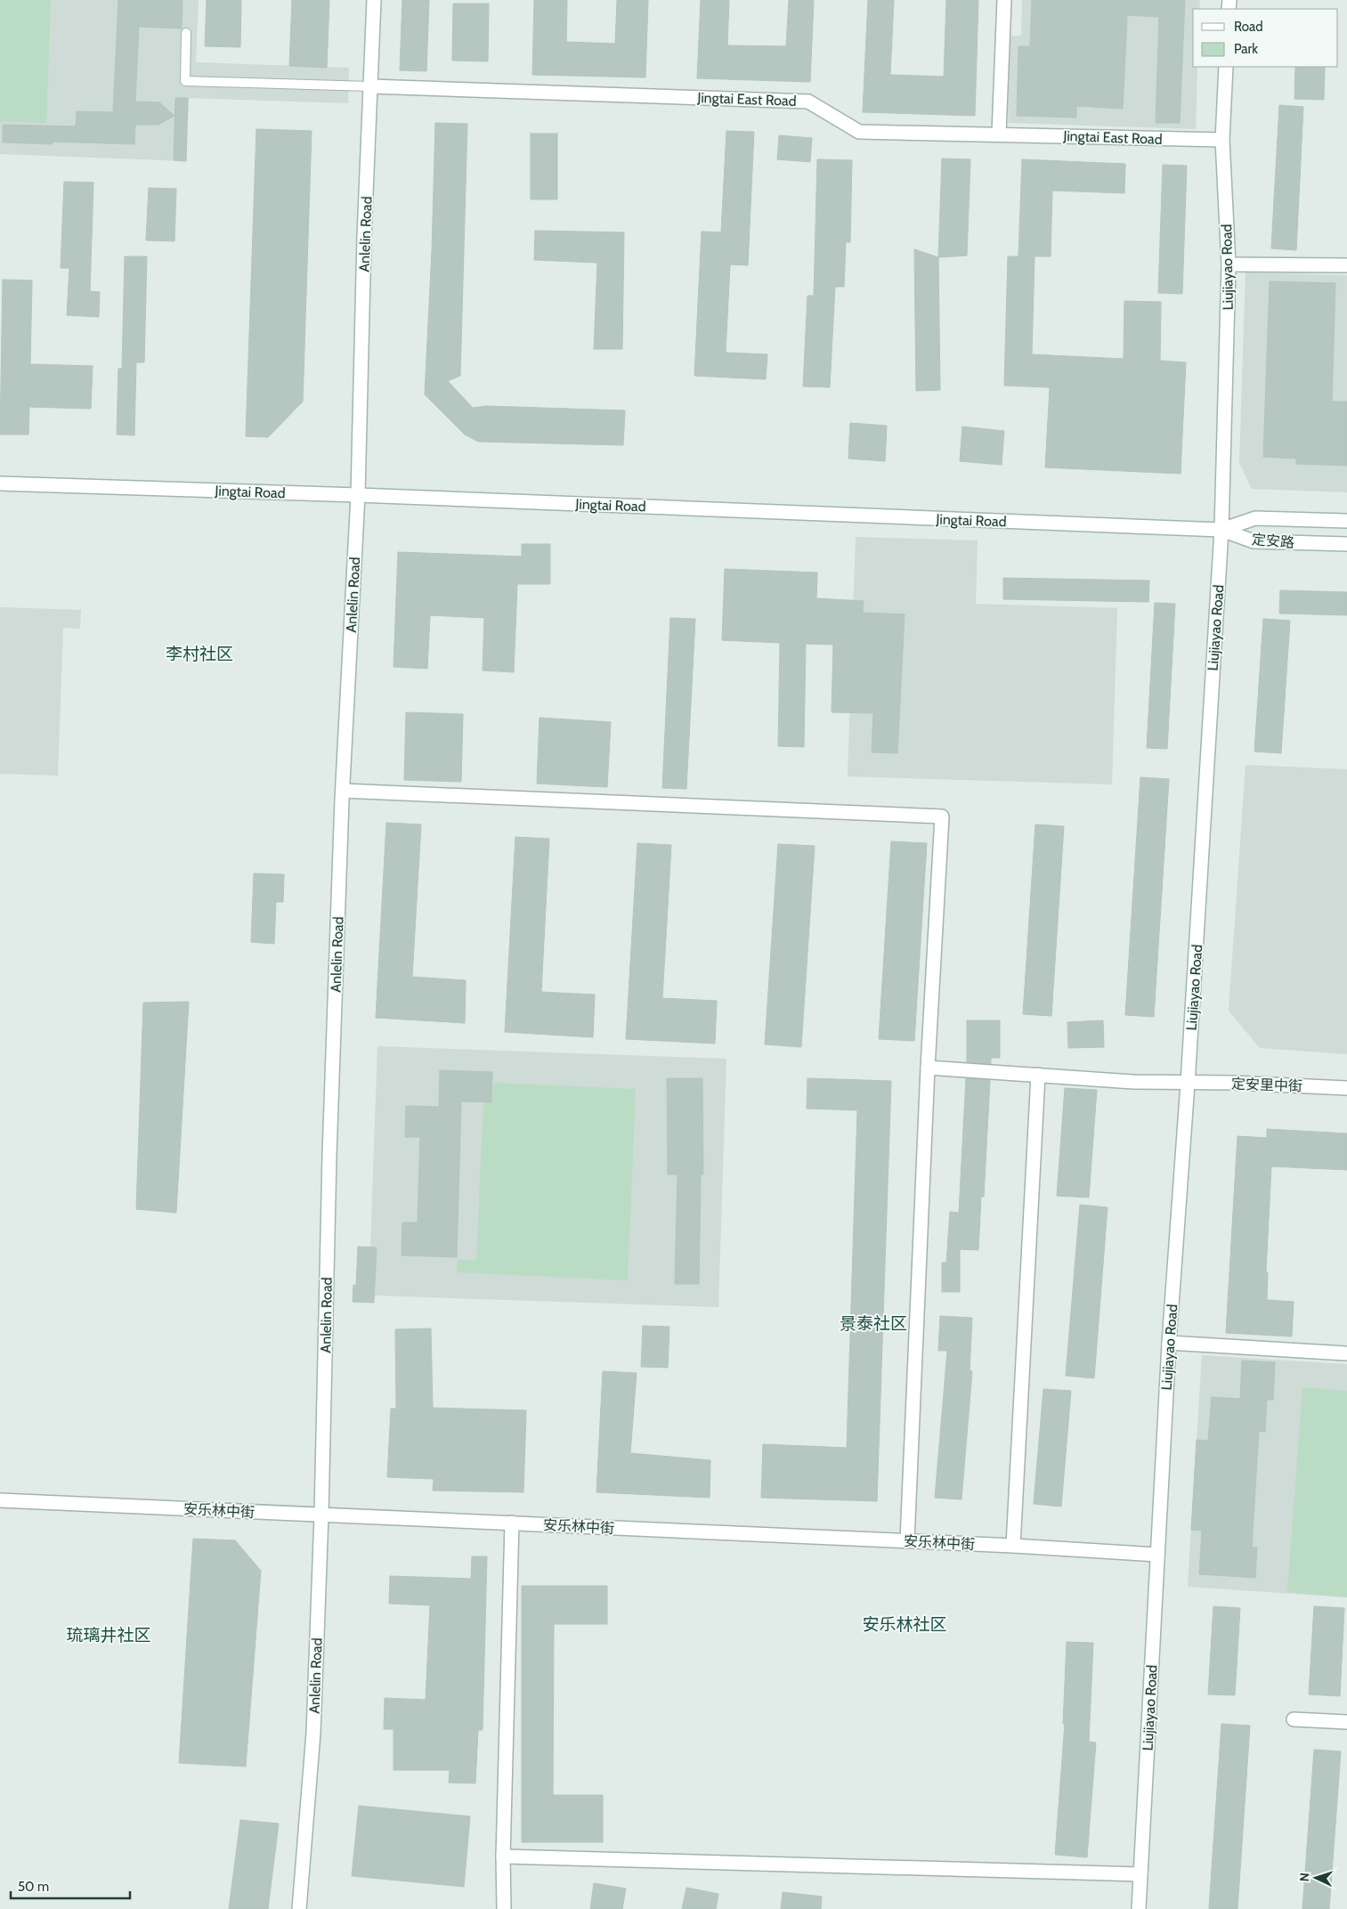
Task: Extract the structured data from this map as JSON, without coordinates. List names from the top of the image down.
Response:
{
  "streets": {
    "street": [
      "Jingtai East Road",
      "Anlelin Road",
      "Liujiayao Road",
      "Jingtai Road",
      "定安路",
      "定安里中街",
      "安乐林中街"
    ]
  },
  "crossings": [
    ["Jingtai East Road", "Anlelin Road"],
    ["Jingtai East Road", "Liujiayao Road"],
    ["Anlelin Road", "Jingtai Road"],
    ["Anlelin Road", "安乐林中街"],
    ["Liujiayao Road", "Jingtai Road"],
    ["Liujiayao Road", "定安路"],
    ["Liujiayao Road", "定安里中街"],
    ["Liujiayao Road", "安乐林中街"],
    ["Jingtai Road", "定安路"]
  ],
  "districts": [
    "李村社区",
    "景泰社区",
    "安乐林社区",
    "琉璃井社区"
  ],
  "legend": ["Road", "Park"],
  "scale_bar": "50 m",
  "north": "left"
}
